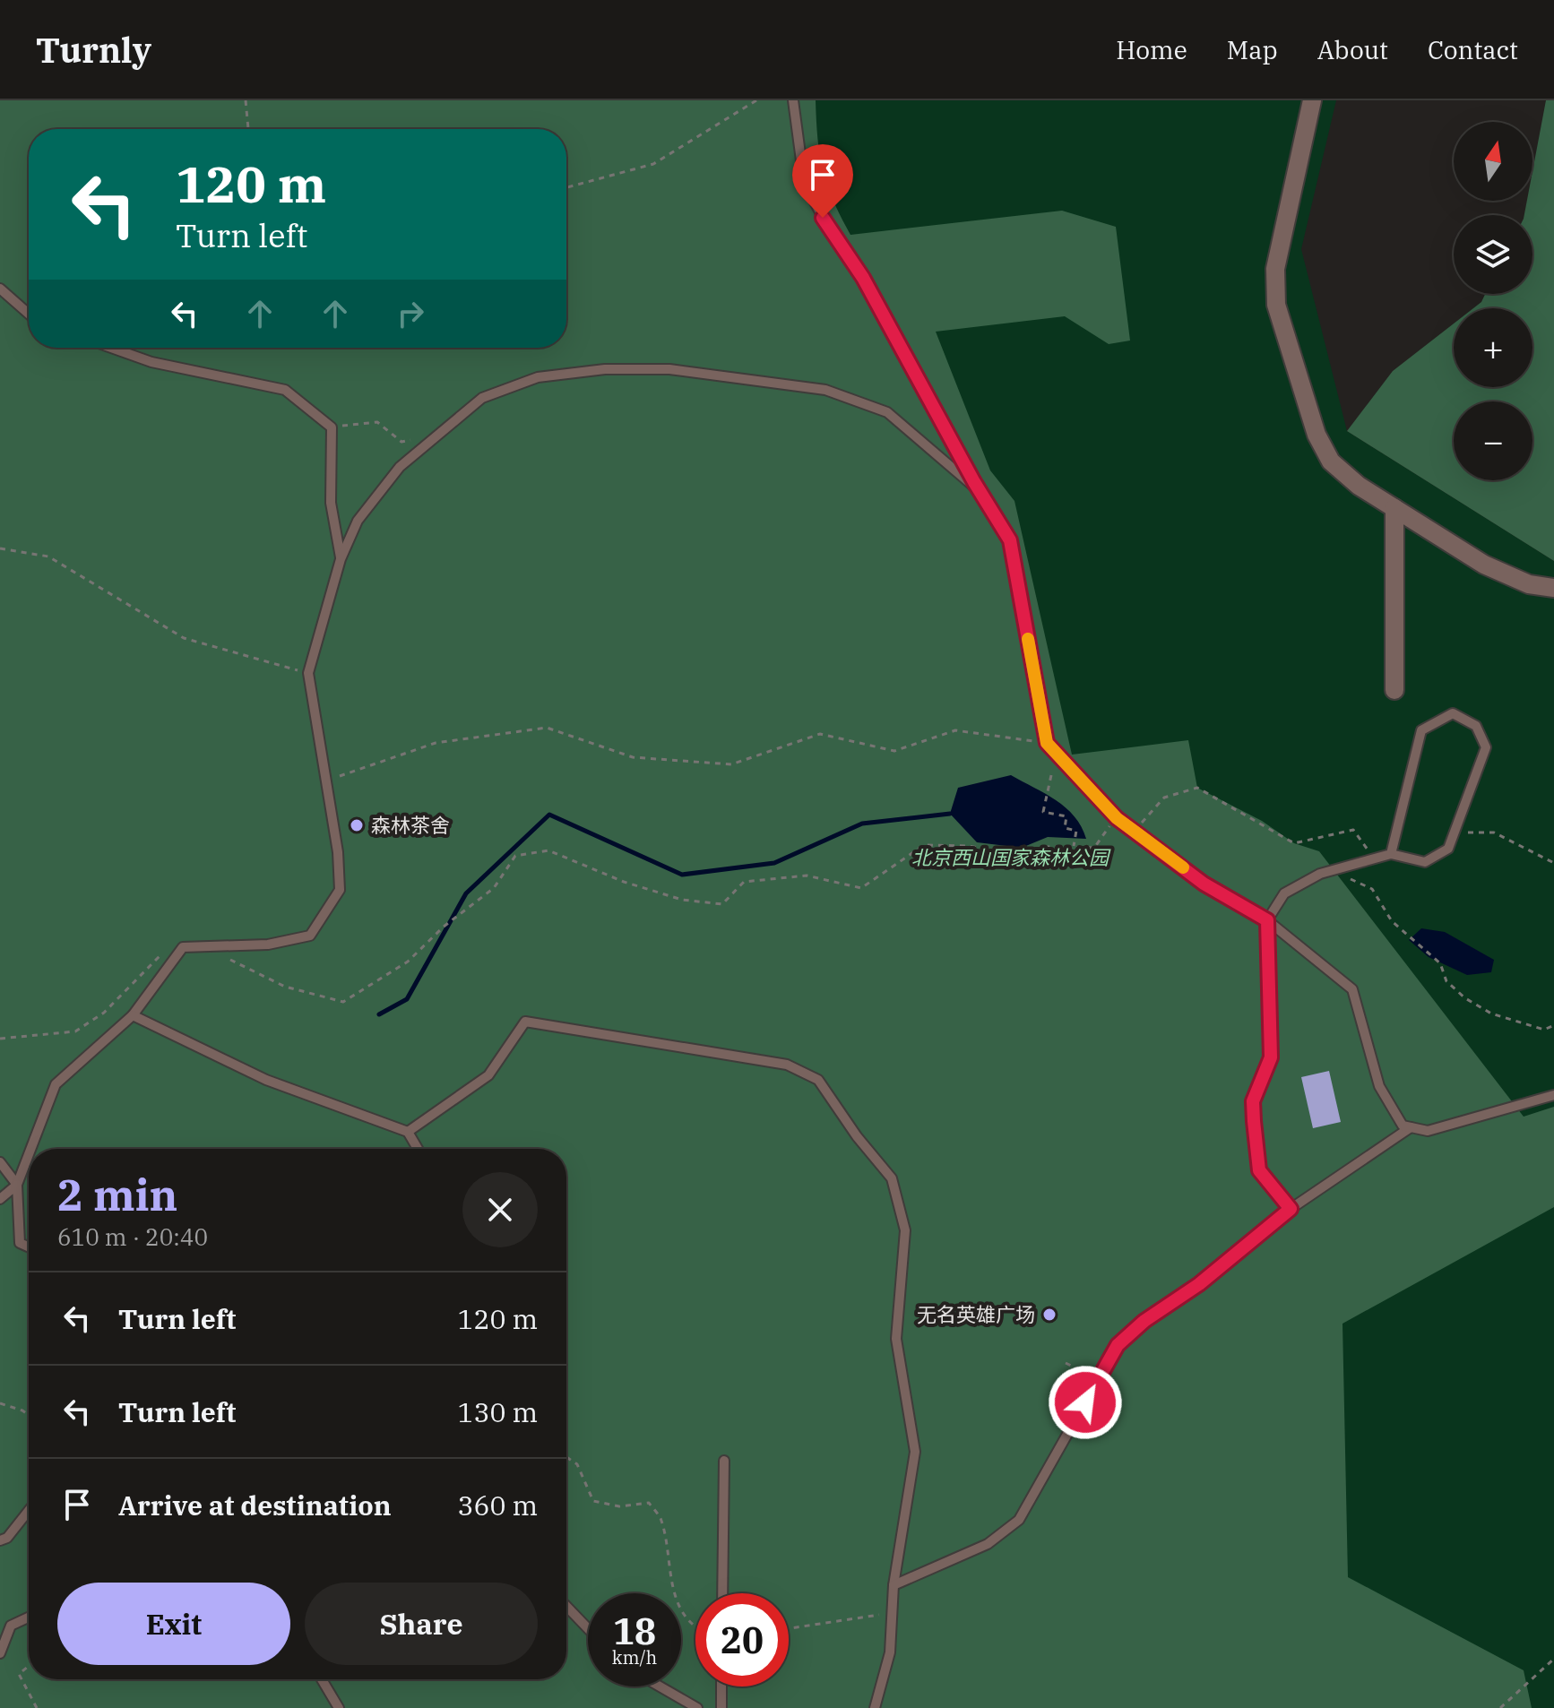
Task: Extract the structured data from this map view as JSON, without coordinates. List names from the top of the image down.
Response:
{
  "parks": ["北京西山国家森林公园"],
  "places": ["森林茶舍", "无名英雄广场"],
  "north": "top",
  "page": {
    "header": "Turnly",
    "nav": [
      "Home",
      "Map",
      "About",
      "Contact"
    ],
    "map_buttons": ["+", "−"],
    "turn": ["120 m", "Turn left"],
    "heading": ["2 min", "610 m · 20:40"],
    "list": [
      {
        "name": "Turn left",
        "value": "120 m"
      },
      {
        "name": "Turn left",
        "value": "130 m"
      },
      {
        "name": "Arrive at destination",
        "value": "360 m"
      }
    ],
    "buttons": ["Exit", "Share"],
    "speed": "18 km/h",
    "limit": "20"
  }
}
